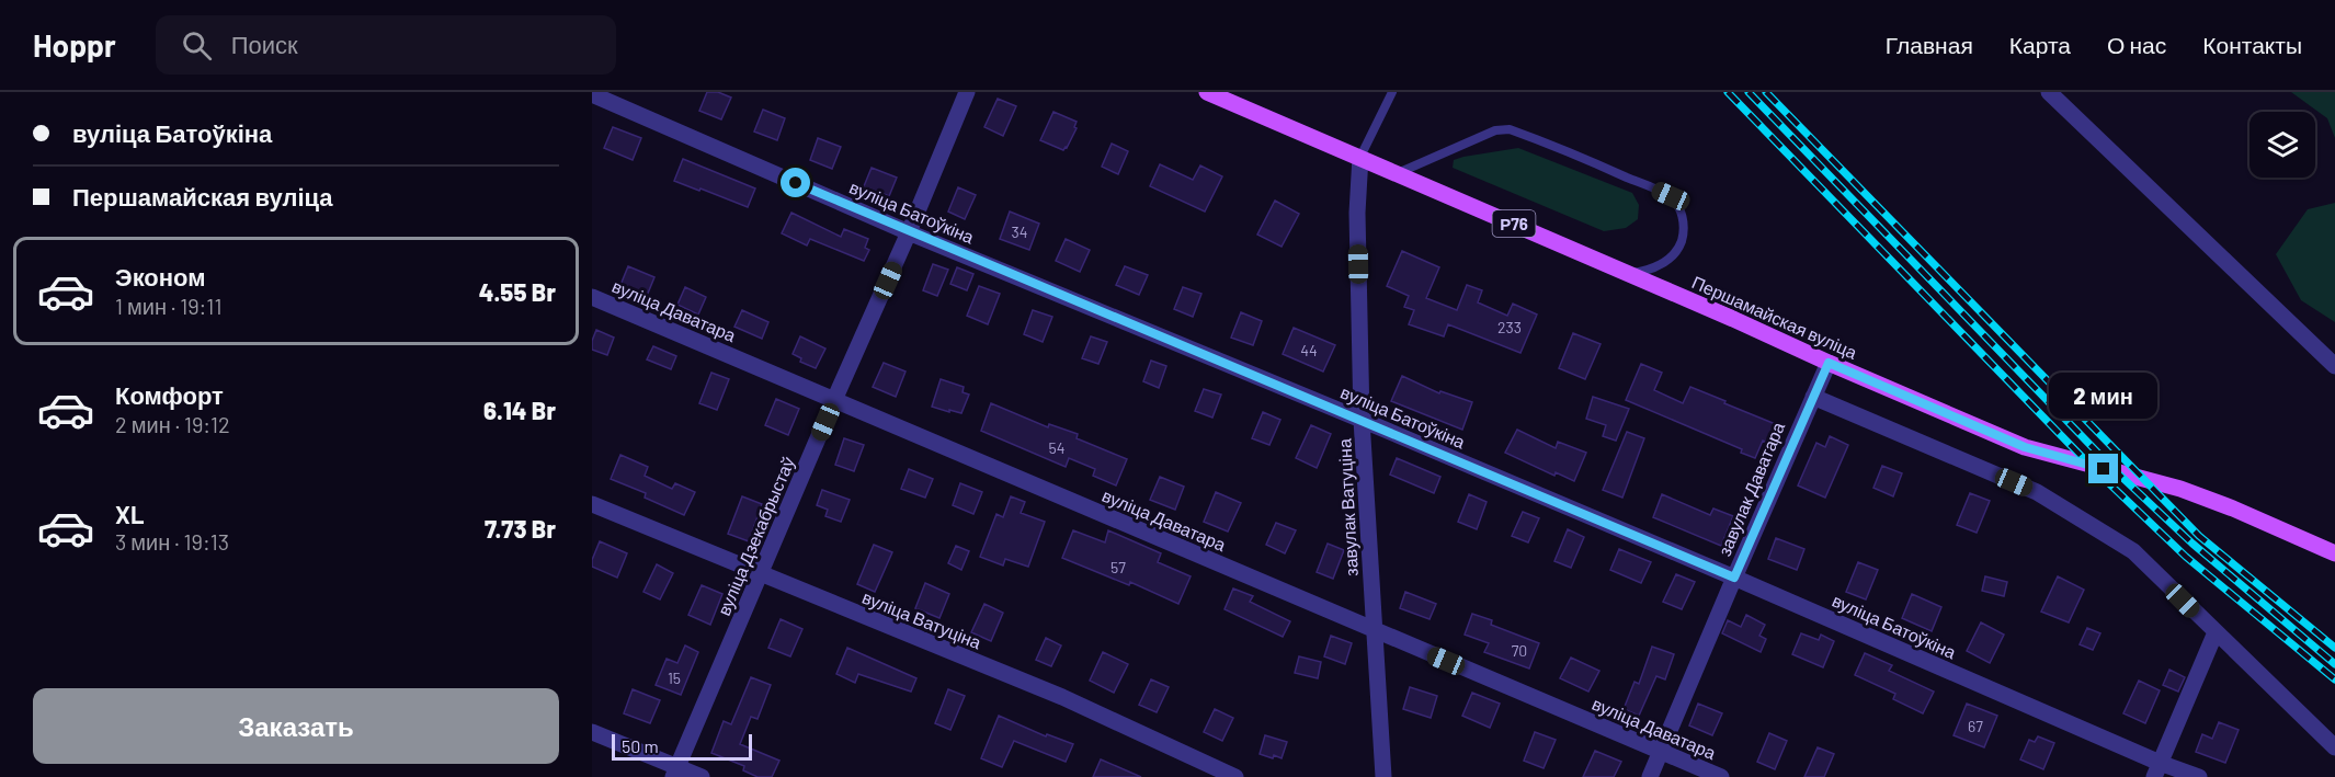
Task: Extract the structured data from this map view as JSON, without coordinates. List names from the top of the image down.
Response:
{
  "streets": {
    "main road": ["Р76", "Першамайская вуліца"],
    "street": [
      "вуліца Батоўкіна",
      "вуліца Даватара",
      "завулак Даватара",
      "завулак Ватуціна",
      "вуліца Дзекабрыстаў",
      "вуліца Ватуціна"
    ]
  },
  "crossings": [
    ["вуліца Батоўкіна", "завулак Даватара"],
    ["вуліца Батоўкіна", "завулак Ватуціна"],
    ["вуліца Батоўкіна", "вуліца Дзекабрыстаў"],
    ["вуліца Даватара", "завулак Даватара"],
    ["вуліца Даватара", "завулак Ватуціна"],
    ["вуліца Даватара", "вуліца Дзекабрыстаў"],
    ["Першамайская вуліца", "завулак Даватара"],
    ["Першамайская вуліца", "завулак Ватуціна"],
    ["вуліца Дзекабрыстаў", "вуліца Ватуціна"]
  ],
  "house_numbers": [
    "34",
    "233",
    "44",
    "54",
    "57",
    "70",
    "15",
    "67"
  ],
  "scale_bar": "50 m",
  "page": {
    "header": "Hoppr",
    "search": "Поиск",
    "nav": [
      "Главная",
      "Карта",
      "О нас",
      "Контакты"
    ],
    "banner": ["вуліца Батоўкіна", "Першамайская вуліца"],
    "list": [
      {
        "name": "Эконом",
        "note": "1 мин · 19:11",
        "value": "4.55 Br"
      },
      {
        "name": "Комфорт",
        "note": "2 мин · 19:12",
        "value": "6.14 Br"
      },
      {
        "name": "XL",
        "note": "3 мин · 19:13",
        "value": "7.73 Br"
      }
    ],
    "bubble": "2 мин",
    "buttons": "Заказать",
    "scale": "50 m"
  }
}
